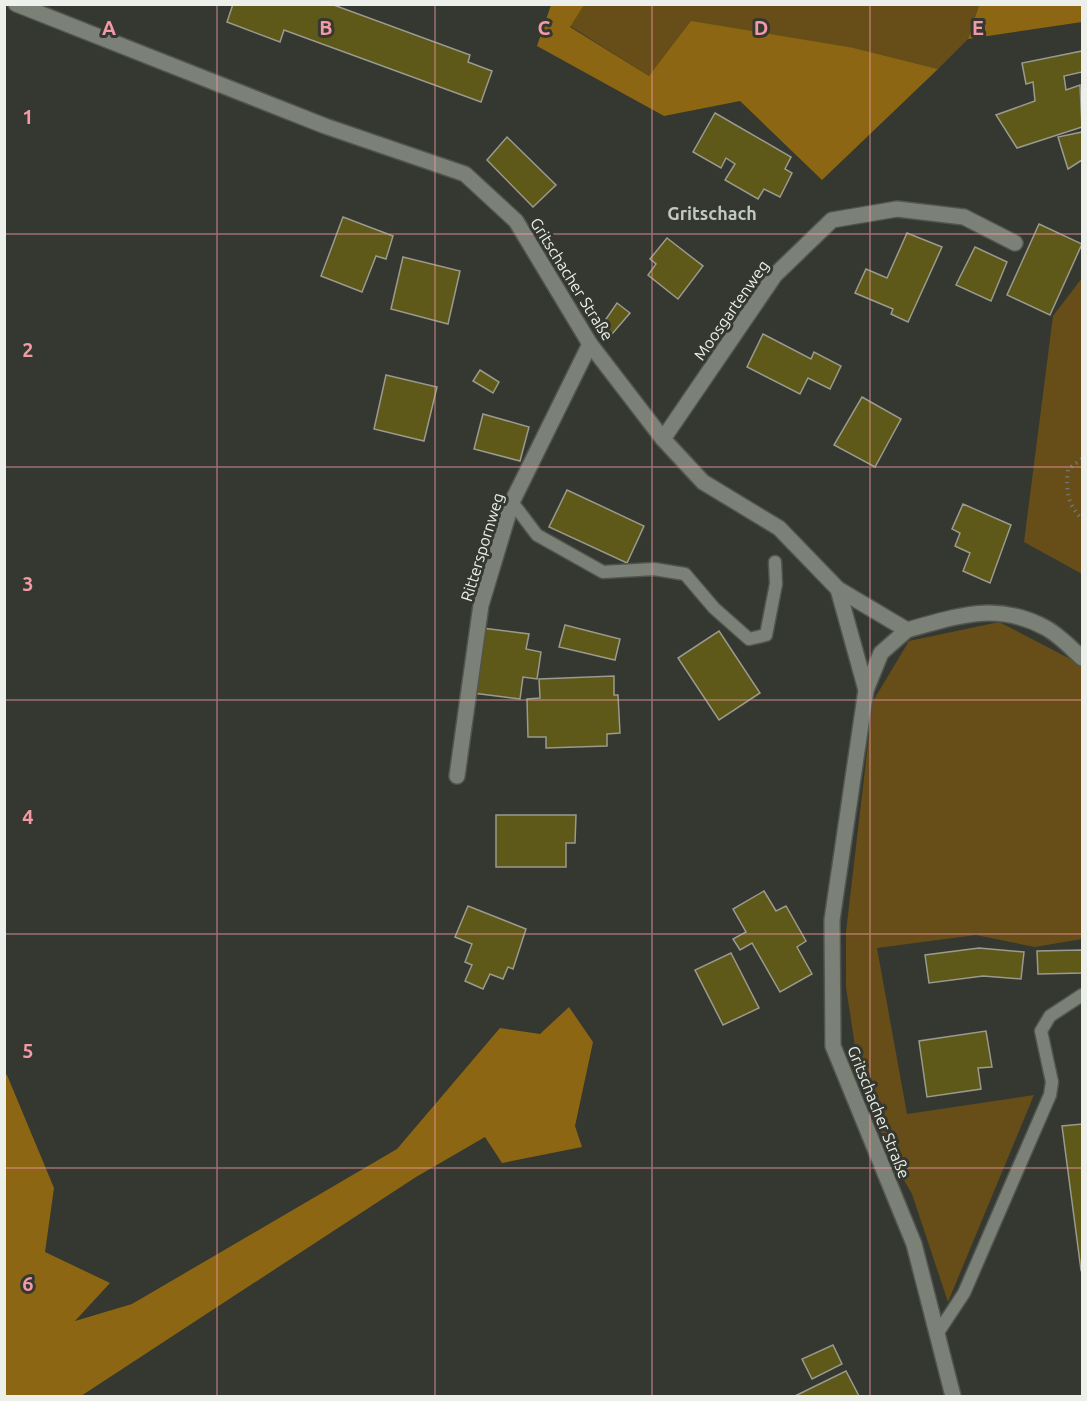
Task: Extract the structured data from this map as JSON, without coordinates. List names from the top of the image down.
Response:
{
  "streets": {
    "street": ["Gritschacher Straße", "Moosgartenweg", "Ritterspornweg"]
  },
  "crossings": [
    ["Gritschacher Straße", "Moosgartenweg"],
    ["Gritschacher Straße", "Ritterspornweg"]
  ],
  "districts": ["Gritschach"],
  "grid": {
    "columns": [
      "A",
      "B",
      "C",
      "D",
      "E"
    ],
    "rows": [
      "1",
      "2",
      "3",
      "4",
      "5",
      "6"
    ]
  }
}
